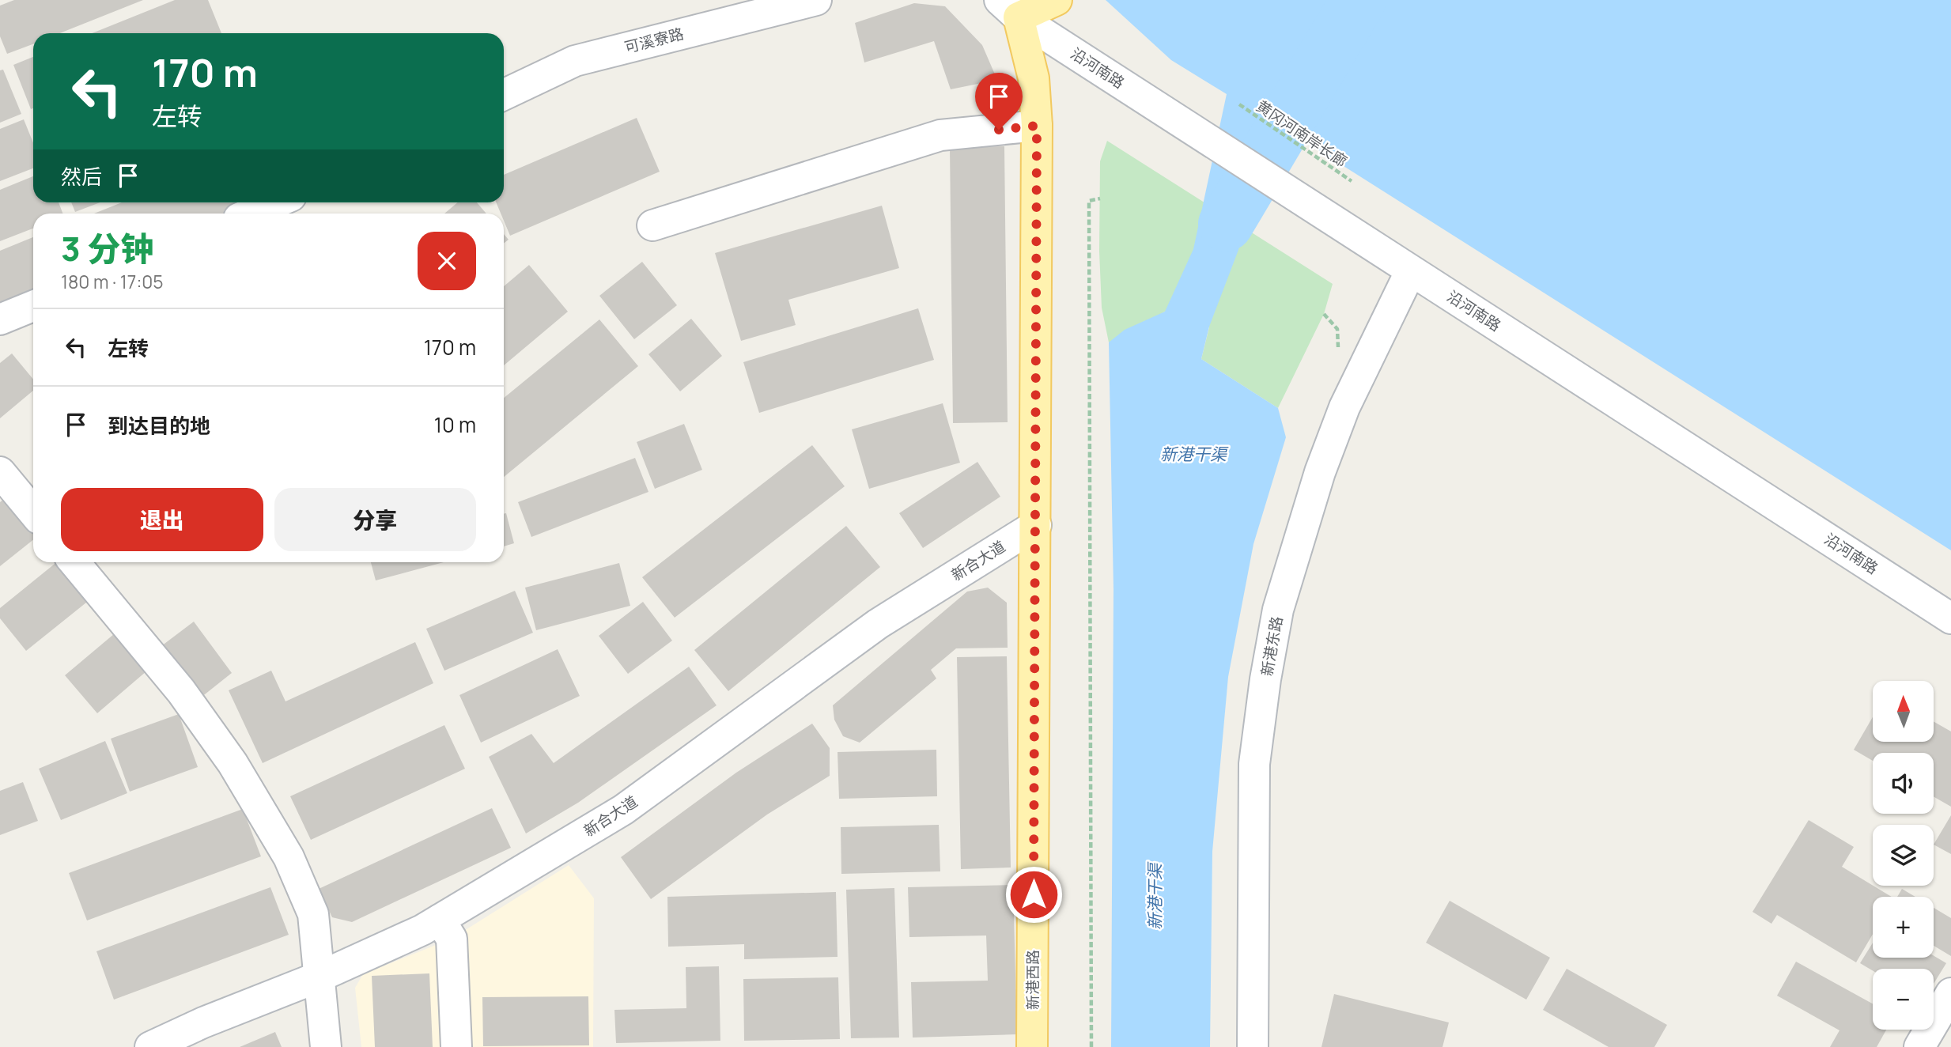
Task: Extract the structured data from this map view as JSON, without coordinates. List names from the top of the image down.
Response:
{
  "streets": {
    "main road": [
      "可溪寮路",
      "沿河南路",
      "新合大道",
      "新港东路",
      "新港西路"
    ],
    "path": ["黄冈河南岸长廊"]
  },
  "crossings": [
    ["沿河南路", "新港东路"],
    ["沿河南路", "新港西路"],
    ["新合大道", "新港西路"]
  ],
  "water": ["新港干渠"],
  "north": "top",
  "page": {
    "turn": ["170 m", "左转"],
    "then": "然后",
    "heading": ["3 分钟", "180 m · 17:05"],
    "list": [
      {
        "name": "左转",
        "value": "170 m"
      },
      {
        "name": "到达目的地",
        "value": "10 m"
      }
    ],
    "buttons": ["退出", "分享"],
    "map_buttons": ["+", "−"]
  }
}
